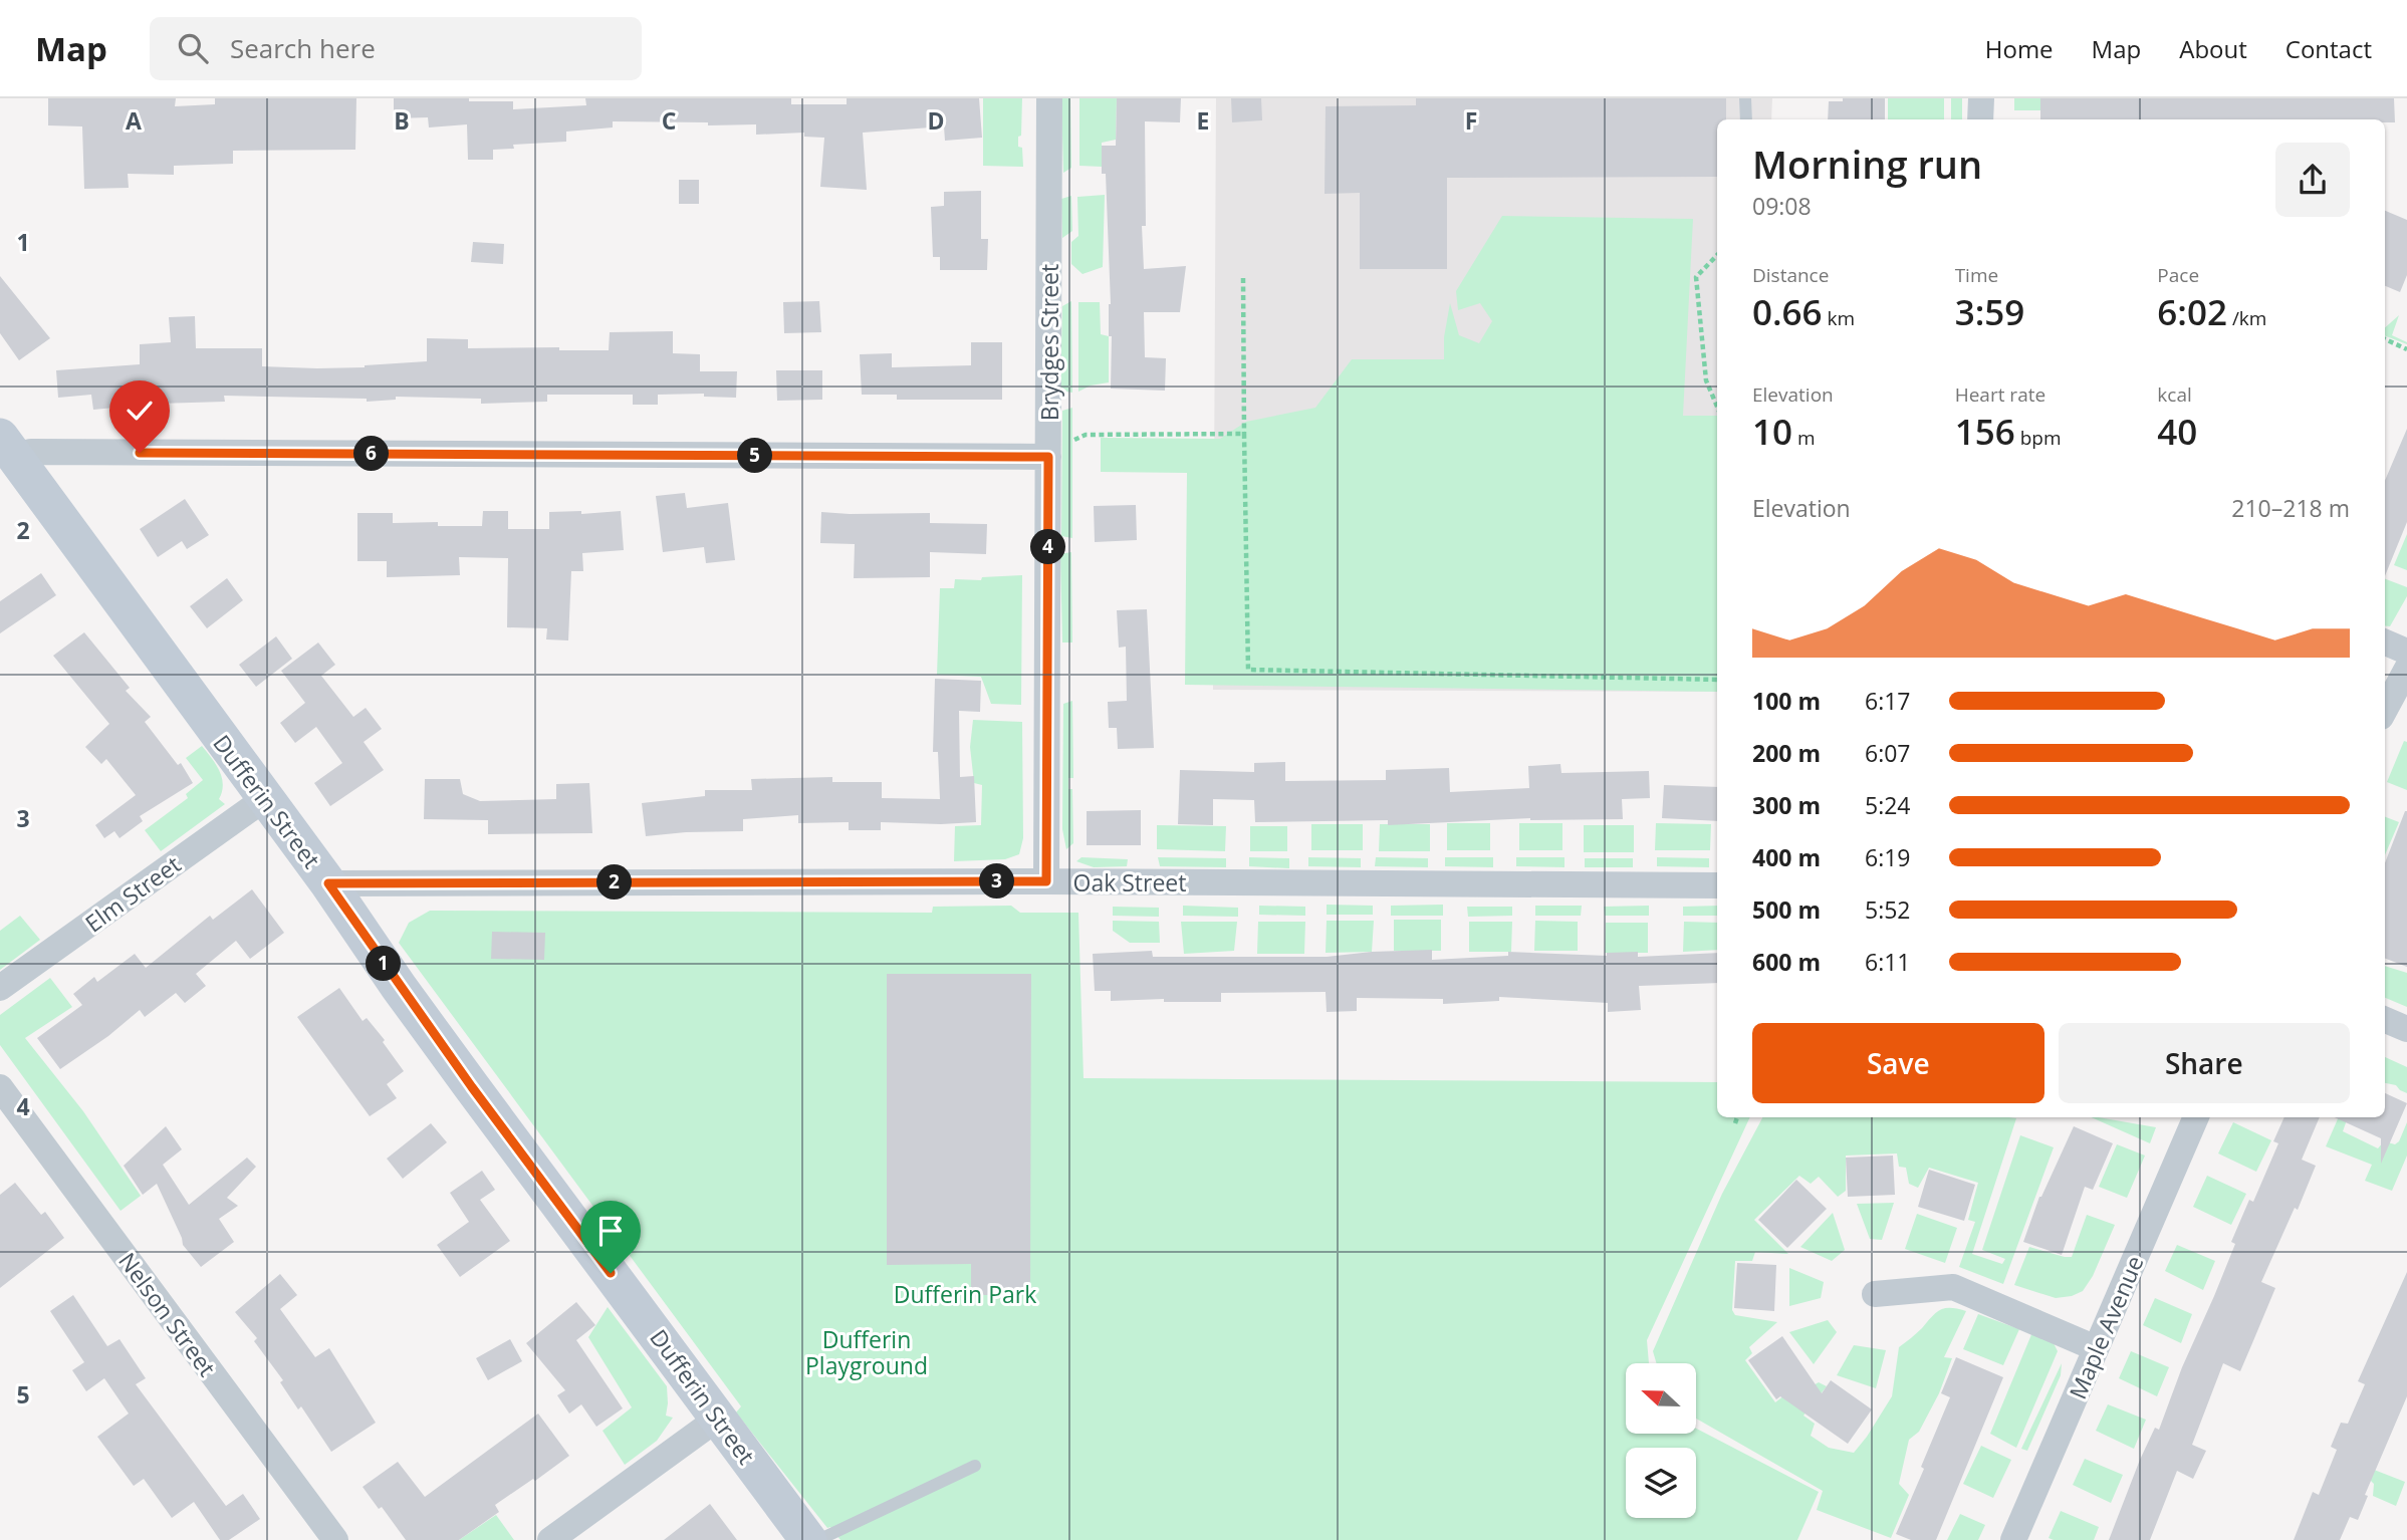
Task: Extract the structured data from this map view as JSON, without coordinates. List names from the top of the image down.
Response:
{
  "streets": {
    "street": [
      "Brydges Street",
      "Dufferin Street",
      "Oak Street",
      "Elm Street",
      "Nelson Street",
      "Maple Avenue"
    ]
  },
  "crossings": [
    ["Brydges Street", "Oak Street"],
    ["Dufferin Street", "Oak Street"],
    ["Dufferin Street", "Elm Street"]
  ],
  "parks": ["Dufferin Park", "Dufferin Playground"],
  "north": "left",
  "page": {
    "header": "Map",
    "search": "Search here",
    "nav": [
      "Home",
      "Map",
      "About",
      "Contact"
    ],
    "heading": ["Morning run", "09:08"],
    "stats": [
      ["Distance", "0.66 km"],
      ["Time", "3:59"],
      ["Pace", "6:02 /km"],
      ["Elevation", "10 m"],
      ["Heart rate", "156 bpm"],
      ["kcal", "40"]
    ],
    "pins": [
      "6",
      "5",
      "4",
      "3",
      "2",
      "1"
    ],
    "chart": ["Elevation", "210–218 m"],
    "list": [
      {
        "name": "100 m",
        "note": "6:17"
      },
      {
        "name": "200 m",
        "note": "6:07"
      },
      {
        "name": "300 m",
        "note": "5:24"
      },
      {
        "name": "400 m",
        "note": "6:19"
      },
      {
        "name": "500 m",
        "note": "5:52"
      },
      {
        "name": "600 m",
        "note": "6:11"
      }
    ],
    "buttons": ["Save", "Share"]
  },
  "grid": {
    "columns": [
      "A",
      "B",
      "C",
      "D",
      "E",
      "F"
    ],
    "rows": [
      "1",
      "2",
      "3",
      "4",
      "5"
    ]
  }
}
